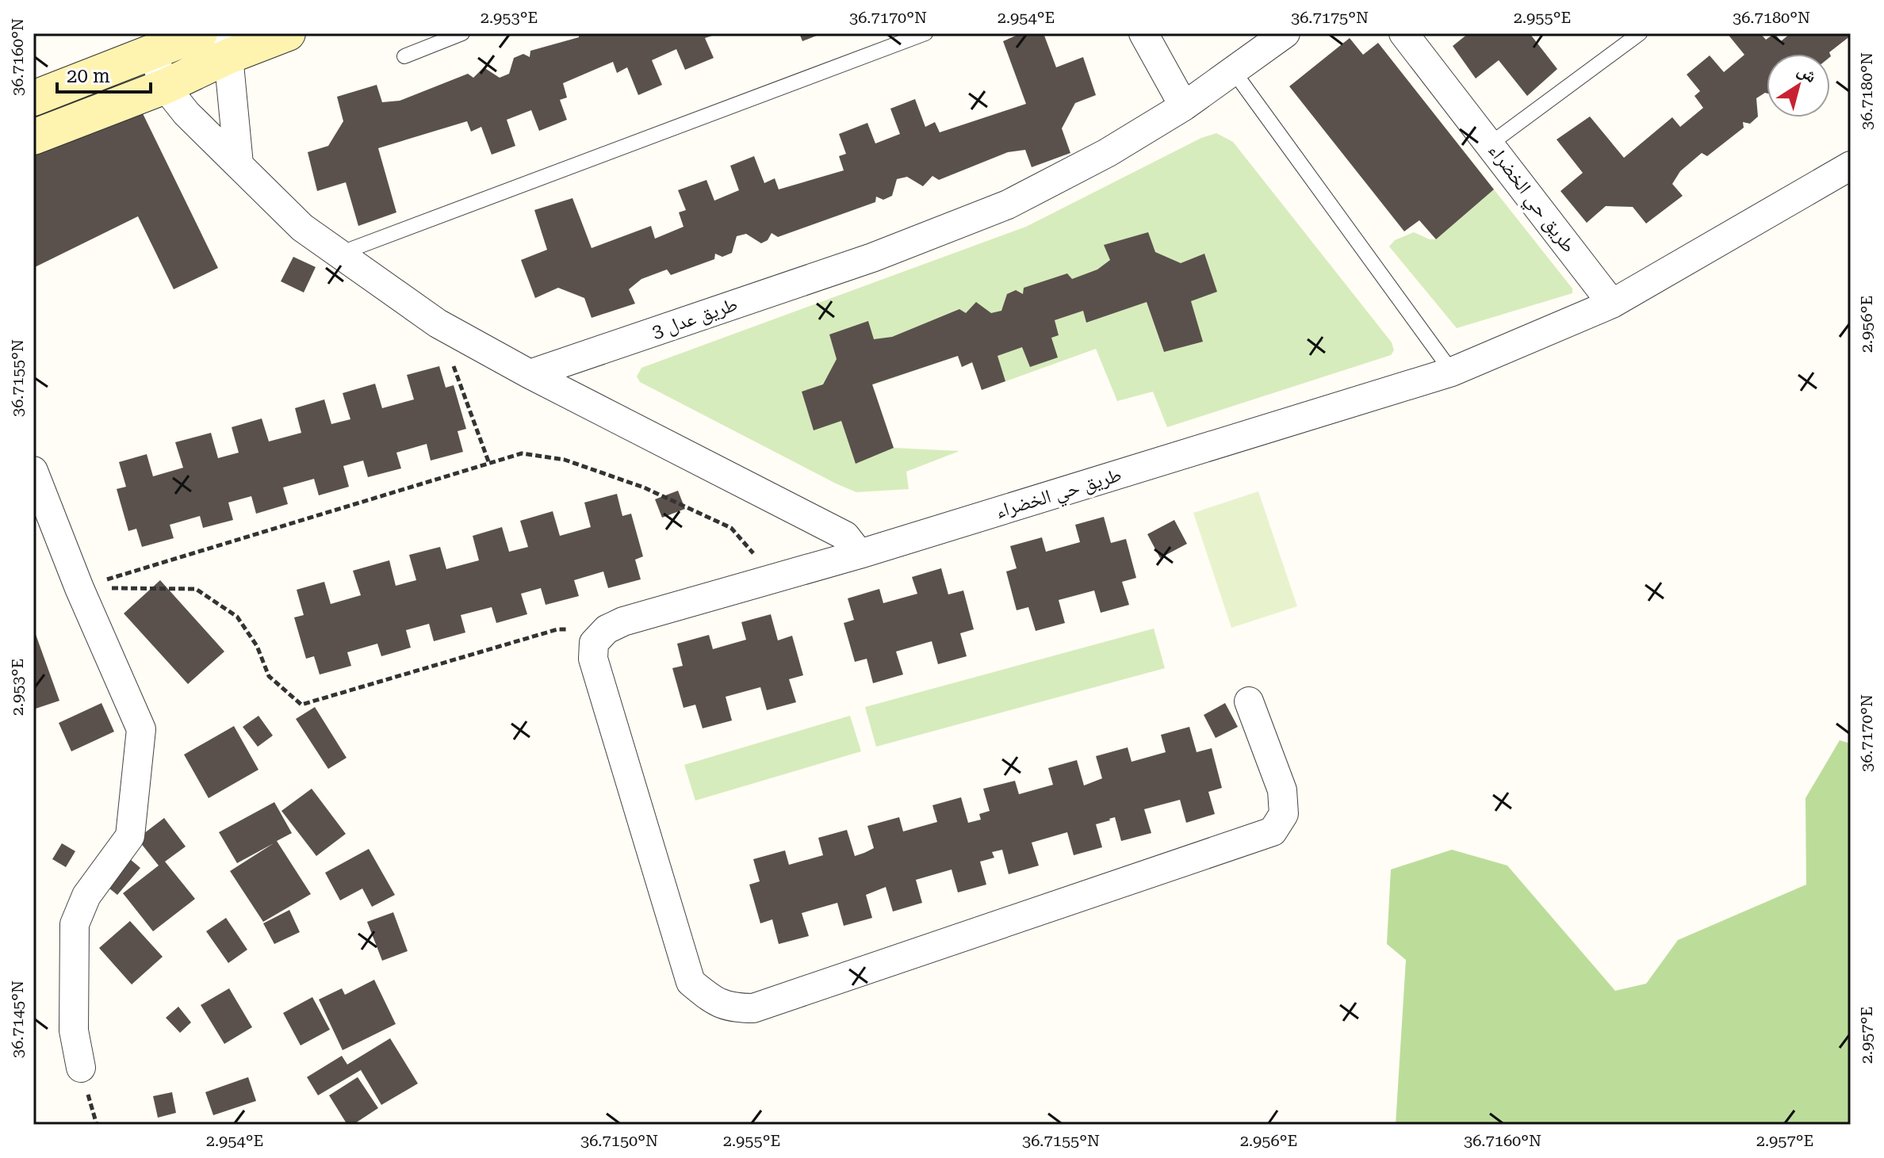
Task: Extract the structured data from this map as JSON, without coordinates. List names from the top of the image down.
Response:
{
  "streets": {
    "street": ["طريق حي الخضراء", "طريق عدل 3"]
  },
  "scale_bar": "20 m",
  "north": "top right",
  "coordinates": [
    "2.953°E",
    "36.7170°N",
    "2.954°E",
    "36.7175°N",
    "2.955°E",
    "36.7180°N",
    "36.7160°N",
    "2.956°E",
    "36.7155°N",
    "36.7145°N",
    "2.957°E",
    "36.7150°N"
  ]
}
